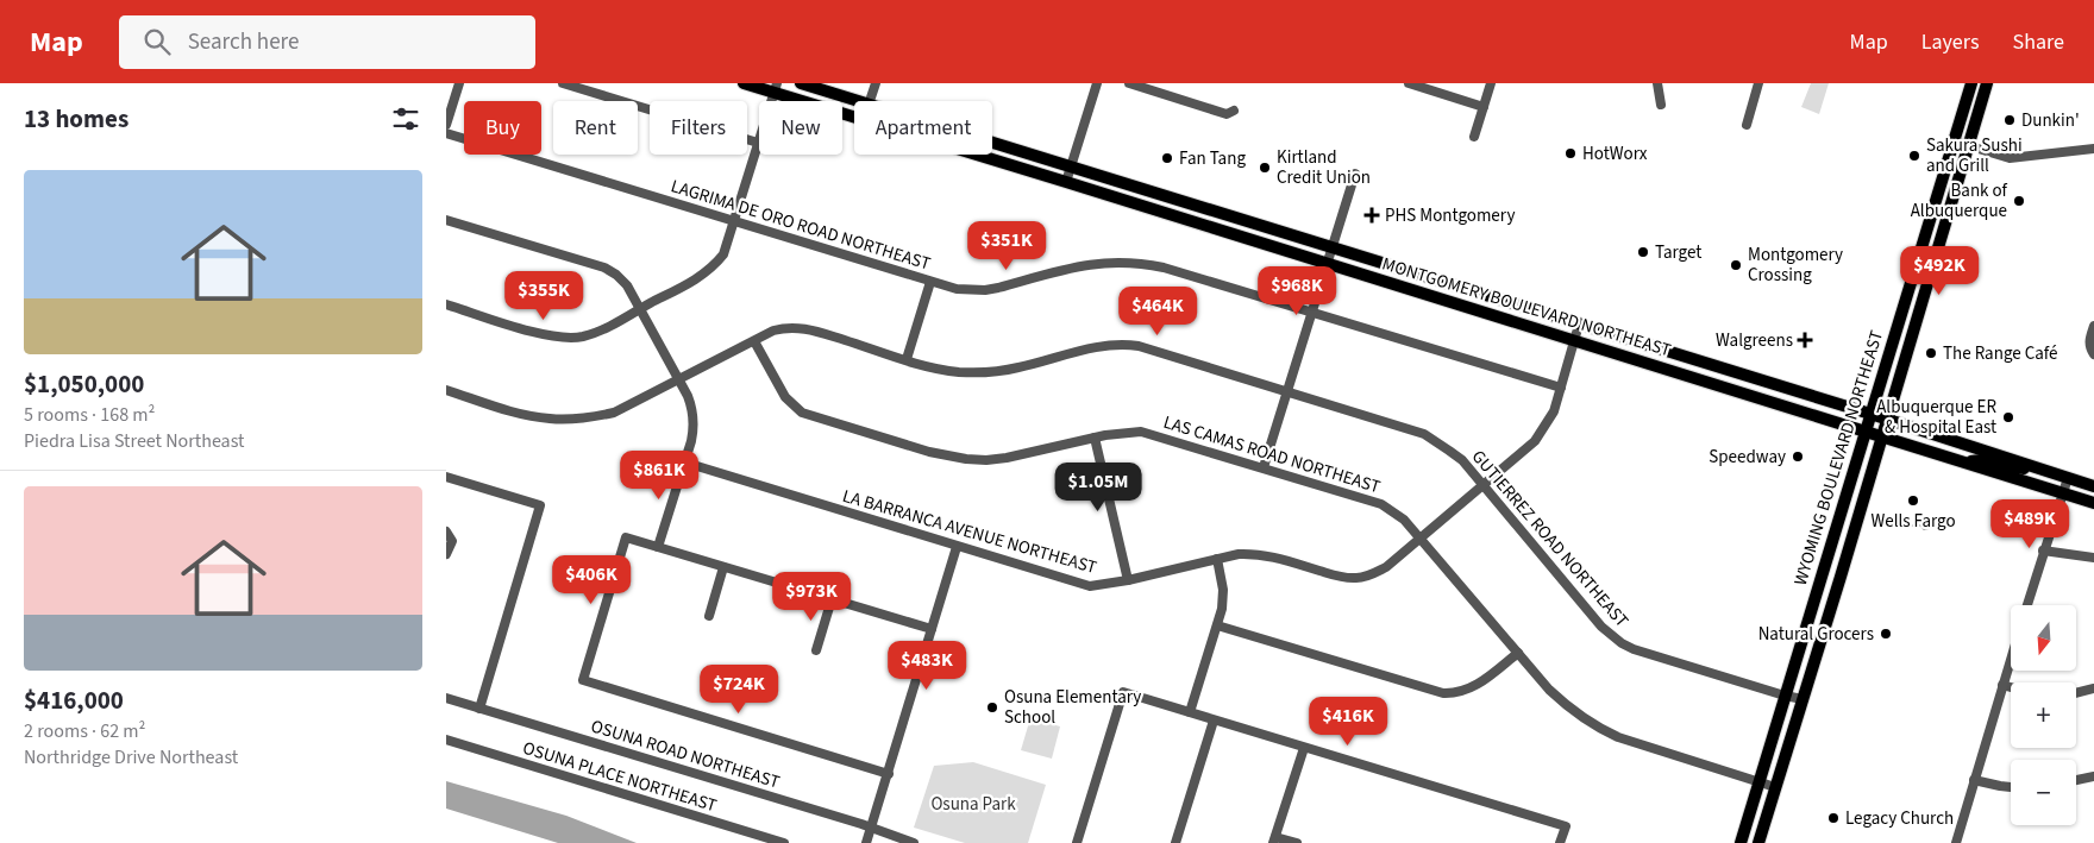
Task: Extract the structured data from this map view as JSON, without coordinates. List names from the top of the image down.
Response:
{
  "streets": {
    "main road": ["MONTGOMERY BOULEVARD NORTHEAST", "WYOMING BOULEVARD NORTHEAST"],
    "street": [
      "LAGRIMA DE ORO ROAD NORTHEAST",
      "LAS CAMAS ROAD NORTHEAST",
      "LA BARRANCA AVENUE NORTHEAST",
      "GUTIERREZ ROAD NORTHEAST",
      "OSUNA ROAD NORTHEAST",
      "OSUNA PLACE NORTHEAST"
    ]
  },
  "crossings": [
    ["LAGRIMA DE ORO ROAD NORTHEAST", "LA BARRANCA AVENUE NORTHEAST"],
    ["MONTGOMERY BOULEVARD NORTHEAST", "WYOMING BOULEVARD NORTHEAST"],
    ["MONTGOMERY BOULEVARD NORTHEAST", "LA BARRANCA AVENUE NORTHEAST"],
    ["LAS CAMAS ROAD NORTHEAST", "WYOMING BOULEVARD NORTHEAST"],
    ["LAS CAMAS ROAD NORTHEAST", "LA BARRANCA AVENUE NORTHEAST"],
    ["LAS CAMAS ROAD NORTHEAST", "GUTIERREZ ROAD NORTHEAST"],
    ["WYOMING BOULEVARD NORTHEAST", "GUTIERREZ ROAD NORTHEAST"],
    ["LA BARRANCA AVENUE NORTHEAST", "GUTIERREZ ROAD NORTHEAST"]
  ],
  "parks": ["Osuna Park"],
  "places": {
    "other": [
      "Dunkin'",
      "HotWorx",
      "Sakura Sushi and Grill",
      "Fan Tang",
      "Kirtland Credit Union",
      "Bank of Albuquerque",
      "Target",
      "Montgomery Crossing",
      "The Range Café",
      "Albuquerque ER & Hospital East",
      "Speedway",
      "Wells Fargo",
      "Natural Grocers",
      "Osuna Elementary School",
      "Legacy Church"
    ],
    "health": ["PHS Montgomery", "Walgreens"]
  },
  "north": "bottom",
  "page": {
    "header": "Map",
    "search": "Search here",
    "nav": ["Map", "Layers", "Share"],
    "heading": "13 homes",
    "chip": [
      "Buy",
      "Rent",
      "Filters",
      "New",
      "Apartment"
    ],
    "list": [
      {
        "name": "$1,050,000",
        "note": "5 rooms · 168 m² · Piedra Lisa Street Northeast"
      },
      {
        "name": "$416,000",
        "note": "2 rooms · 62 m² · Northridge Drive Northeast"
      }
    ],
    "price": [
      "$351K",
      "$492K",
      "$968K",
      "$355K",
      "$464K",
      "$861K",
      "$1.05M",
      "$489K",
      "$406K",
      "$973K",
      "$483K",
      "$724K",
      "$416K"
    ],
    "map_buttons": ["+", "−"]
  }
}
